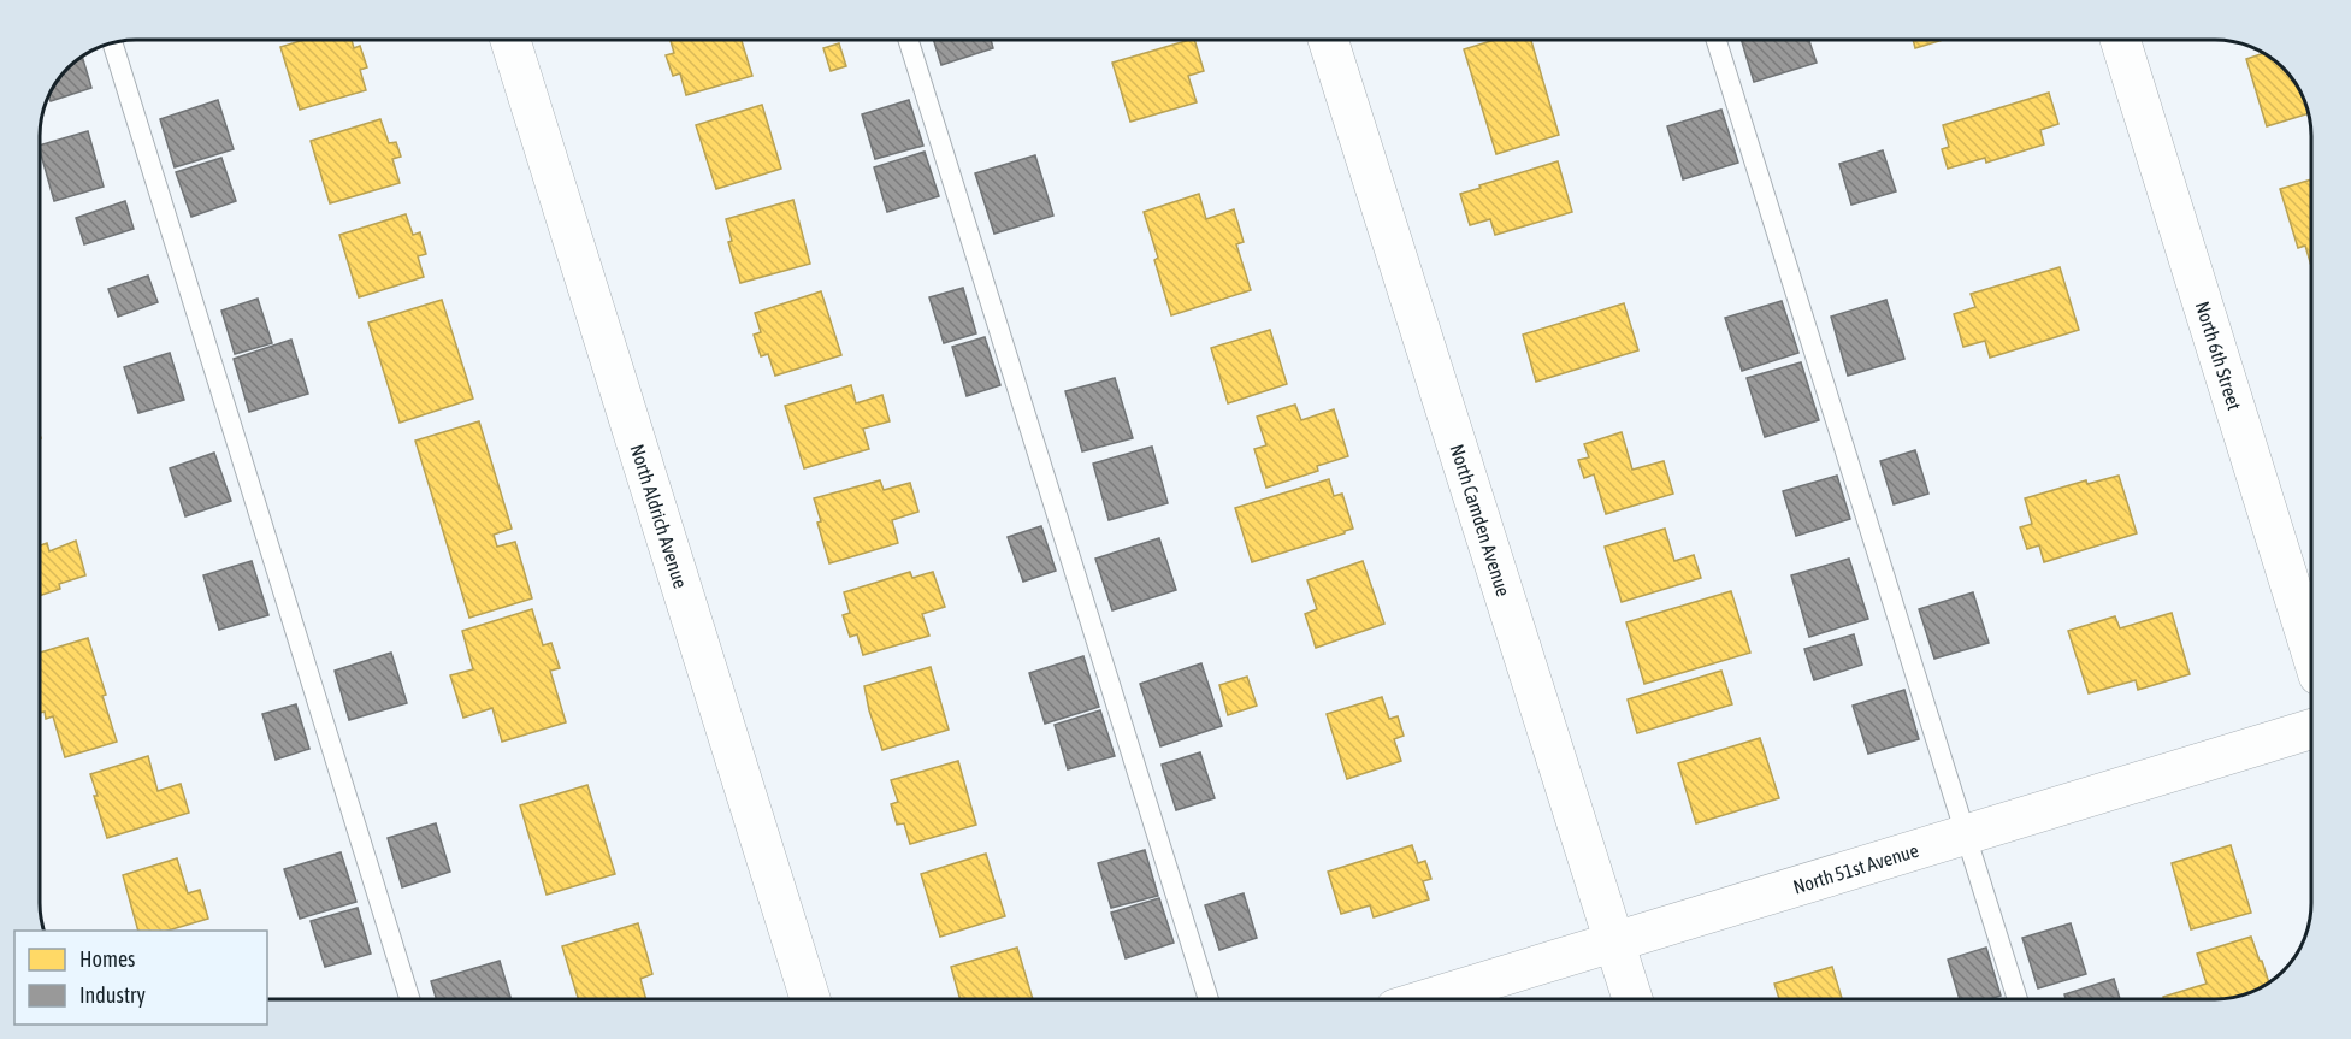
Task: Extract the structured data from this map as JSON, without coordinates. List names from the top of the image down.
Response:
{
  "streets": {
    "street": [
      "North 6th Street",
      "North Aldrich Avenue",
      "North Camden Avenue",
      "North 51st Avenue"
    ]
  },
  "crossings": [
    ["North Camden Avenue", "North 51st Avenue"]
  ],
  "legend": ["Homes", "Industry"]
}
